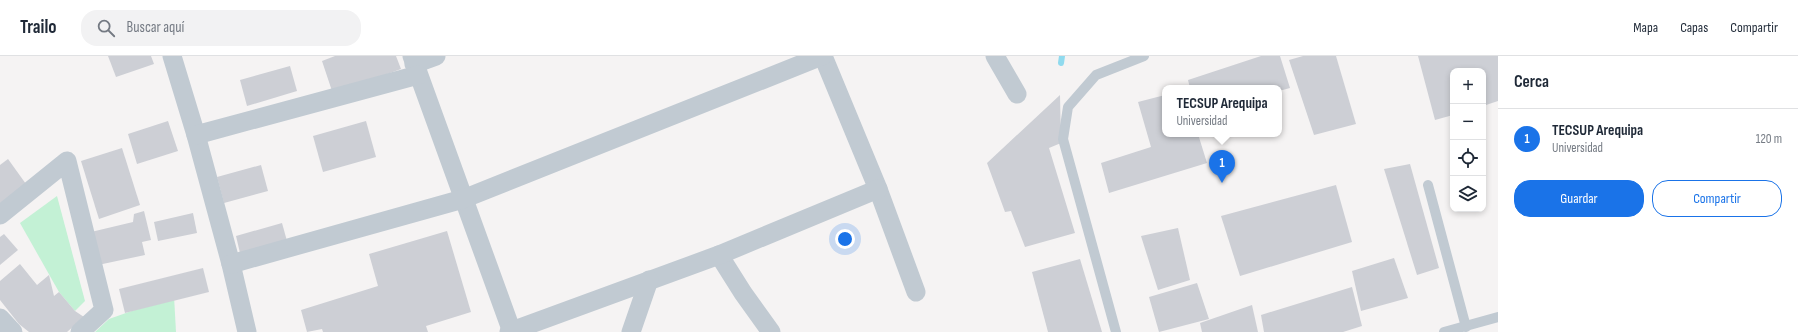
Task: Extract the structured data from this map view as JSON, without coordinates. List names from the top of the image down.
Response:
{
  "page": {
    "header": "Trailo",
    "search": "Buscar aquí",
    "nav": ["Mapa", "Capas", "Compartir"],
    "heading": "Cerca",
    "map_buttons": ["+", "−"],
    "popup": ["TECSUP Arequipa", "Universidad"],
    "list": [
      {
        "mark": "1",
        "name": "TECSUP Arequipa",
        "note": "Universidad",
        "value": "120 m"
      }
    ],
    "pins": "1",
    "buttons": ["Guardar", "Compartir"]
  }
}
